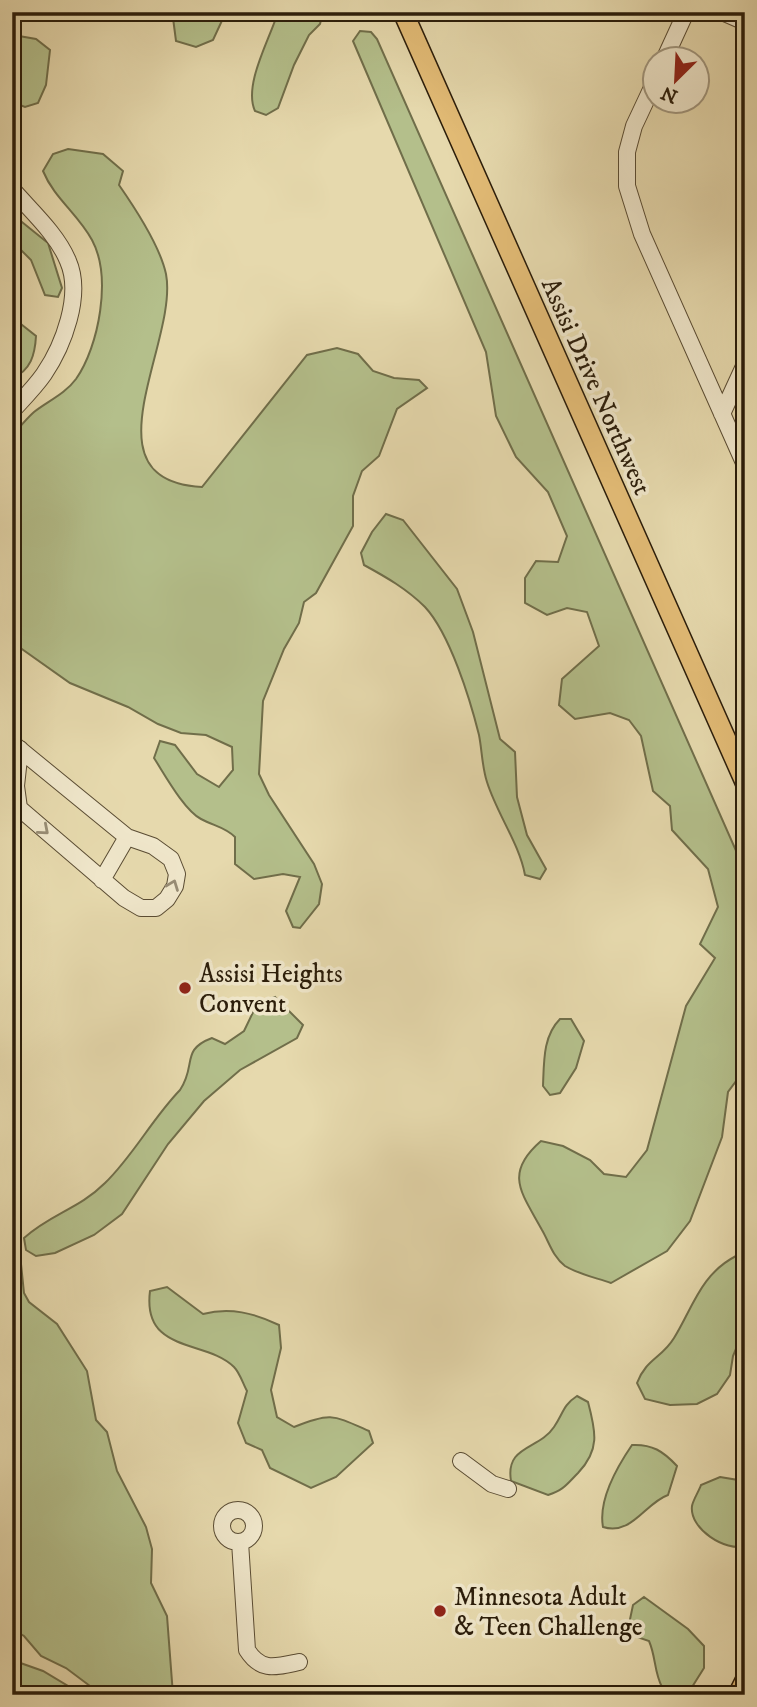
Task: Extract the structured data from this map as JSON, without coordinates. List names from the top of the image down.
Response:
{
  "streets": {
    "main road": ["Assisi Drive Northwest"]
  },
  "places": ["Assisi Heights Convent", "Minnesota Adult & Teen Challenge"],
  "north": "bottom left"
}
